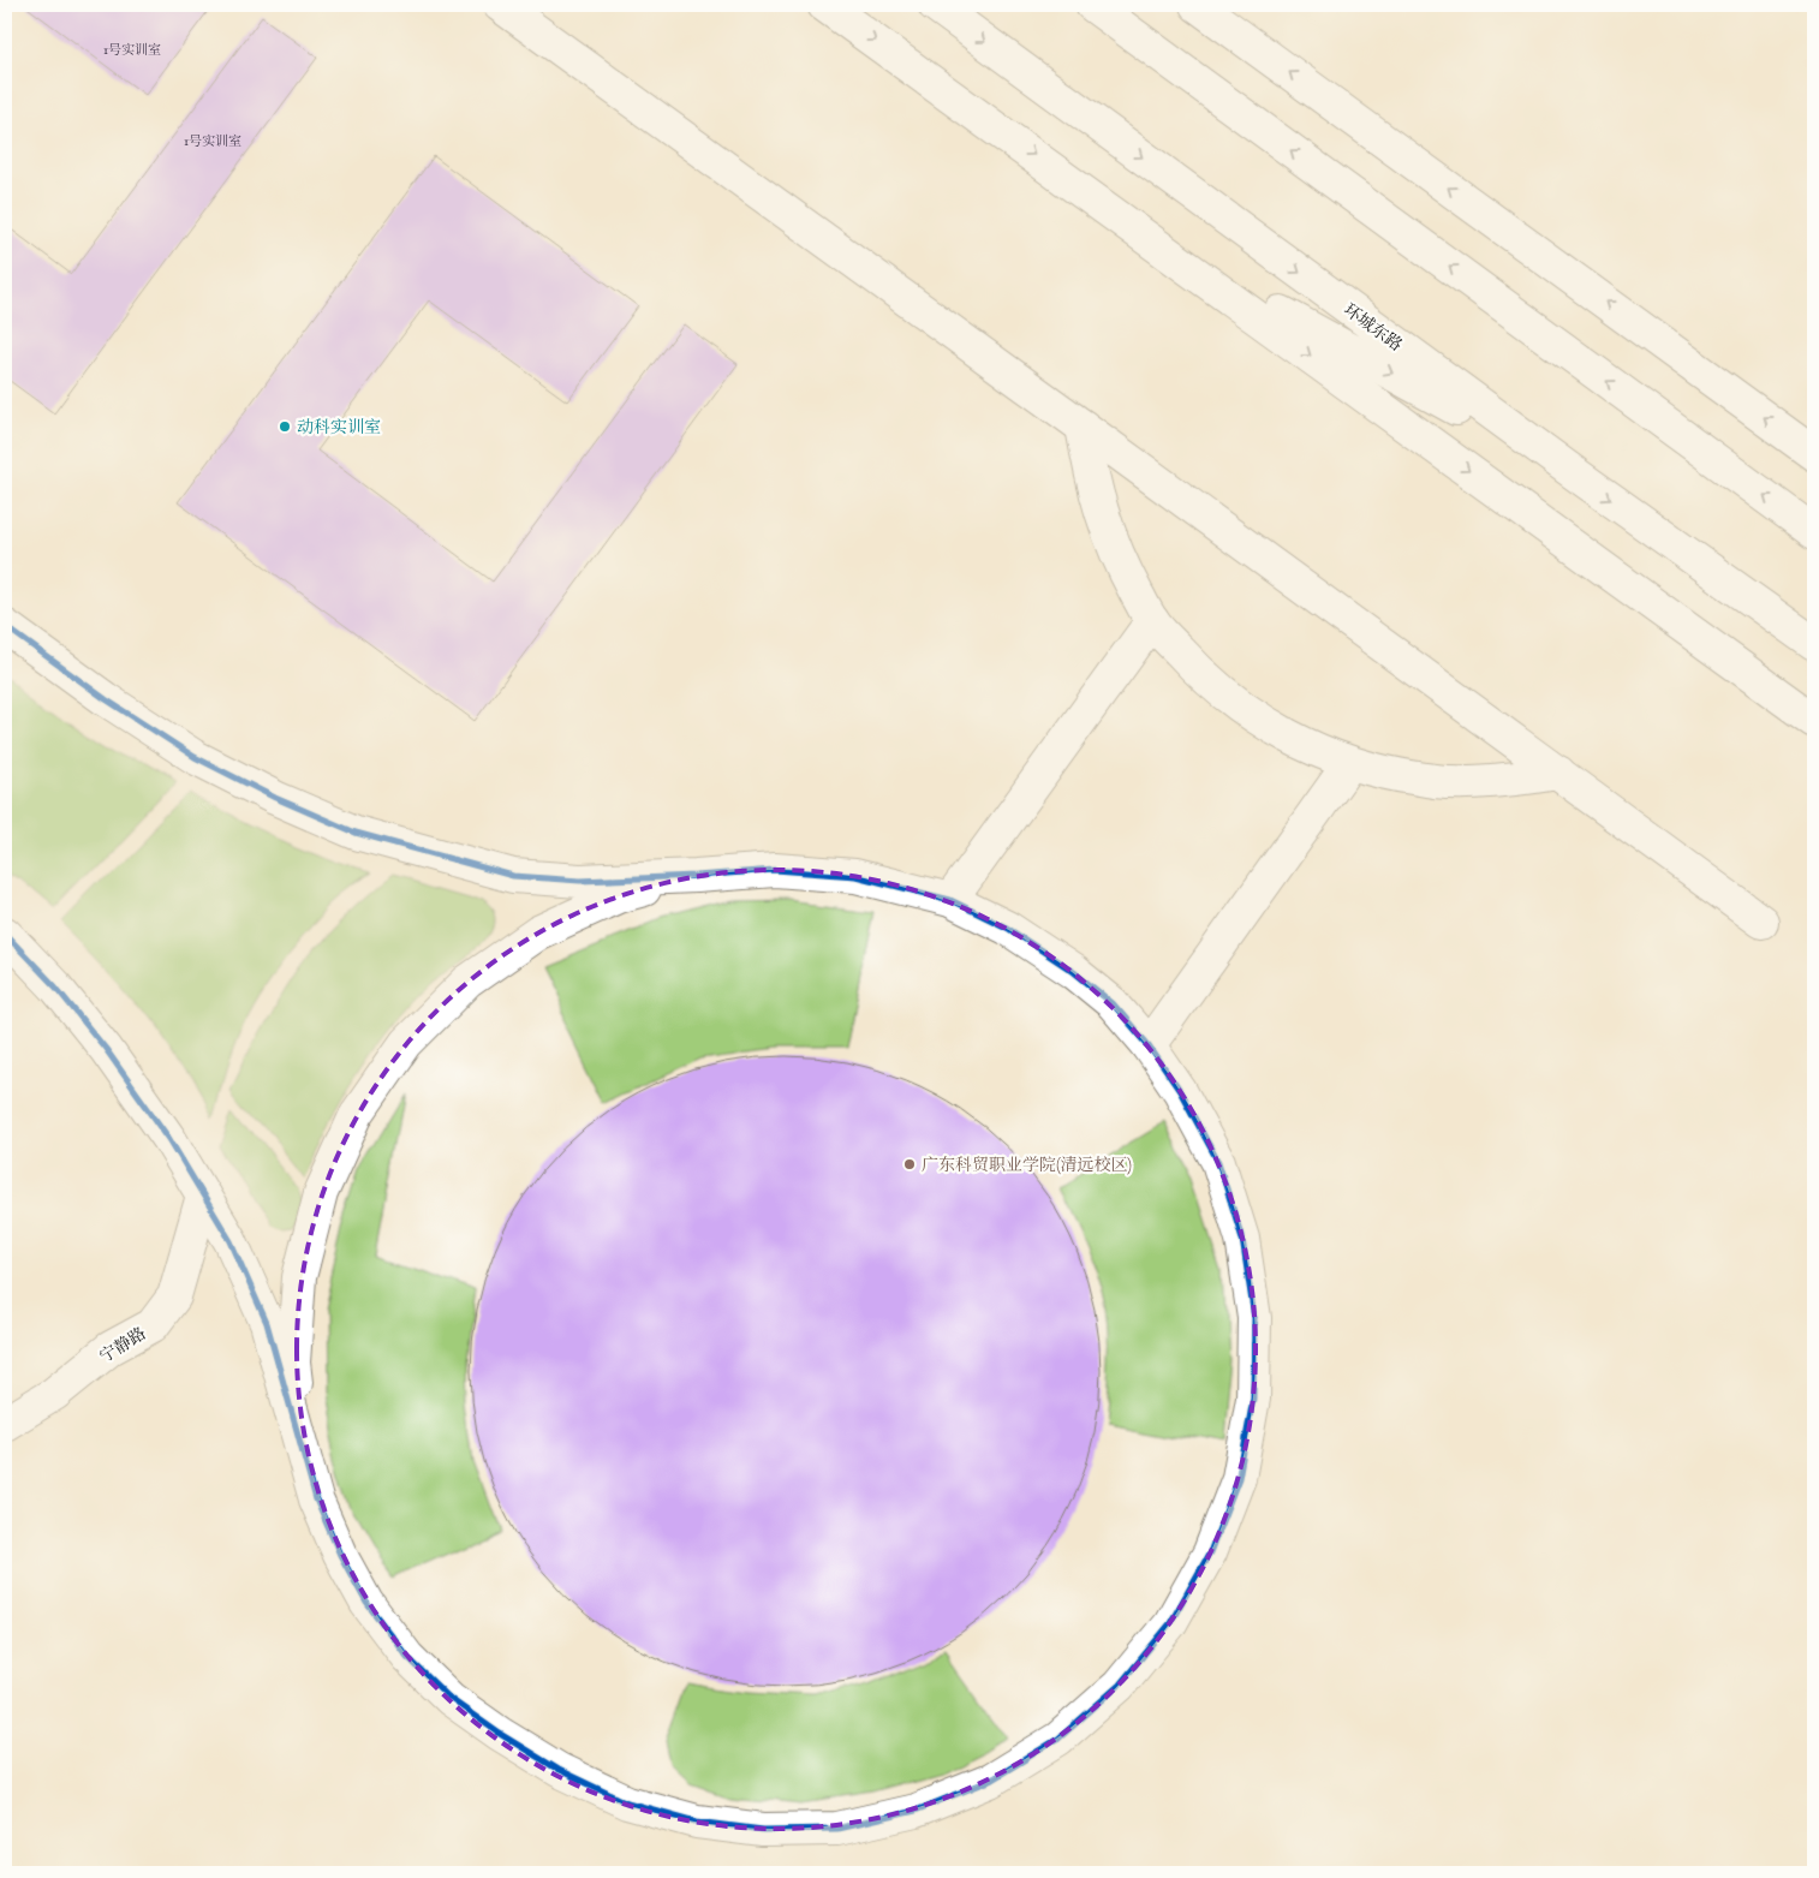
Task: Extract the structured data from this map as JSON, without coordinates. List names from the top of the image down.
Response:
{
  "streets": {
    "street": ["环城东路", "宁静路"]
  },
  "places": ["动科实训室", "广东科贸职业学院(清远校区)"],
  "house_numbers": ["1号实训室", "1号实训室"]
}
